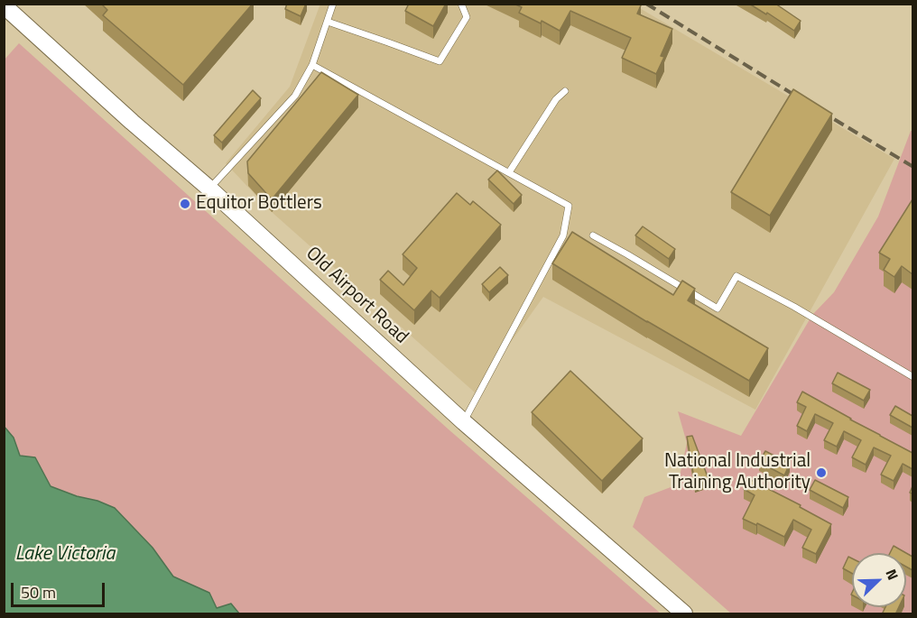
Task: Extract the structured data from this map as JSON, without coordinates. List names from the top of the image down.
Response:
{
  "streets": {
    "main road": ["Old Airport Road"]
  },
  "water": ["Lake Victoria"],
  "places": ["Equitor Bottlers", "National Industrial Training Authority"],
  "scale_bar": "50 m",
  "north": "top right"
}
